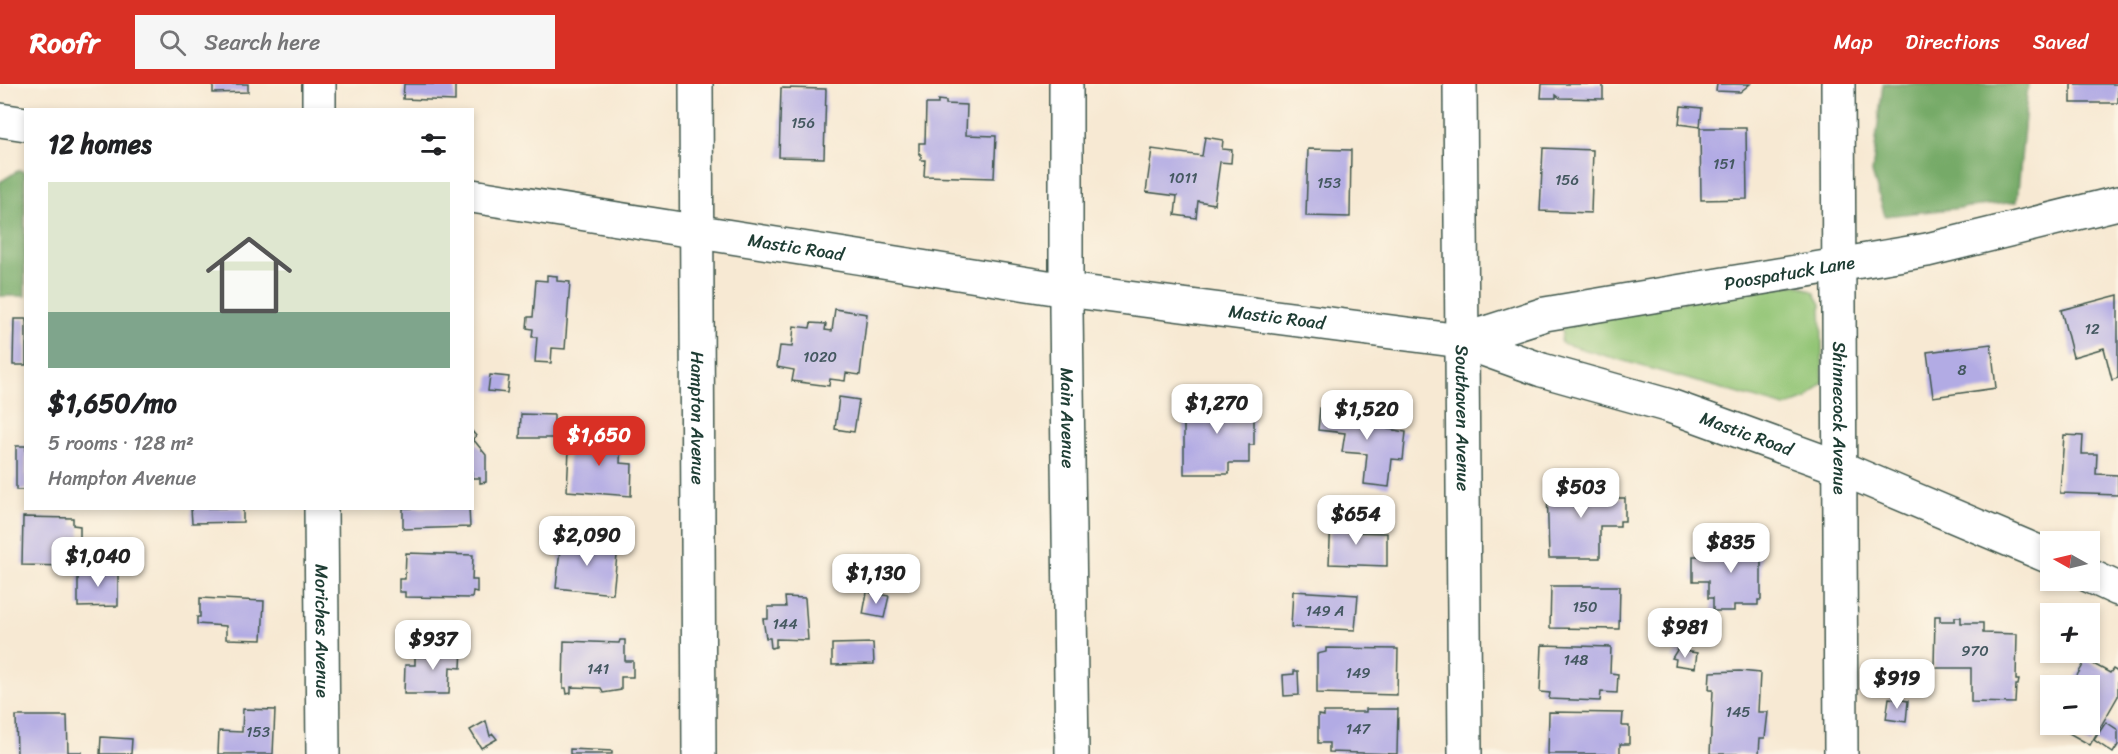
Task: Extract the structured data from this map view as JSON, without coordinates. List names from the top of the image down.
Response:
{
  "streets": {
    "street": [
      "Mastic Road",
      "Poospatuck Lane",
      "Hampton Avenue",
      "Main Avenue",
      "Southaven Avenue",
      "Shinnecock Avenue",
      "Moriches Avenue"
    ]
  },
  "crossings": [
    ["Mastic Road", "Poospatuck Lane"],
    ["Mastic Road", "Hampton Avenue"],
    ["Mastic Road", "Main Avenue"],
    ["Mastic Road", "Southaven Avenue"],
    ["Mastic Road", "Shinnecock Avenue"],
    ["Poospatuck Lane", "Southaven Avenue"],
    ["Poospatuck Lane", "Shinnecock Avenue"]
  ],
  "house_numbers": [
    "156",
    "151",
    "1011",
    "156",
    "153",
    "12",
    "1020",
    "8",
    "150",
    "149 A",
    "144",
    "970",
    "148",
    "141",
    "149",
    "145",
    "147",
    "153"
  ],
  "north": "left",
  "page": {
    "header": "Roofr",
    "search": "Search here",
    "nav": ["Map", "Directions", "Saved"],
    "heading": "12 homes",
    "list": [
      {
        "name": "$1,650/mo",
        "note": "5 rooms · 128 m² · Hampton Avenue"
      }
    ],
    "price": [
      "$1,270",
      "$1,520",
      "$1,650",
      "$503",
      "$654",
      "$2,090",
      "$835",
      "$1,040",
      "$1,130",
      "$981",
      "$937",
      "$919"
    ],
    "map_buttons": ["+", "−"]
  }
}
